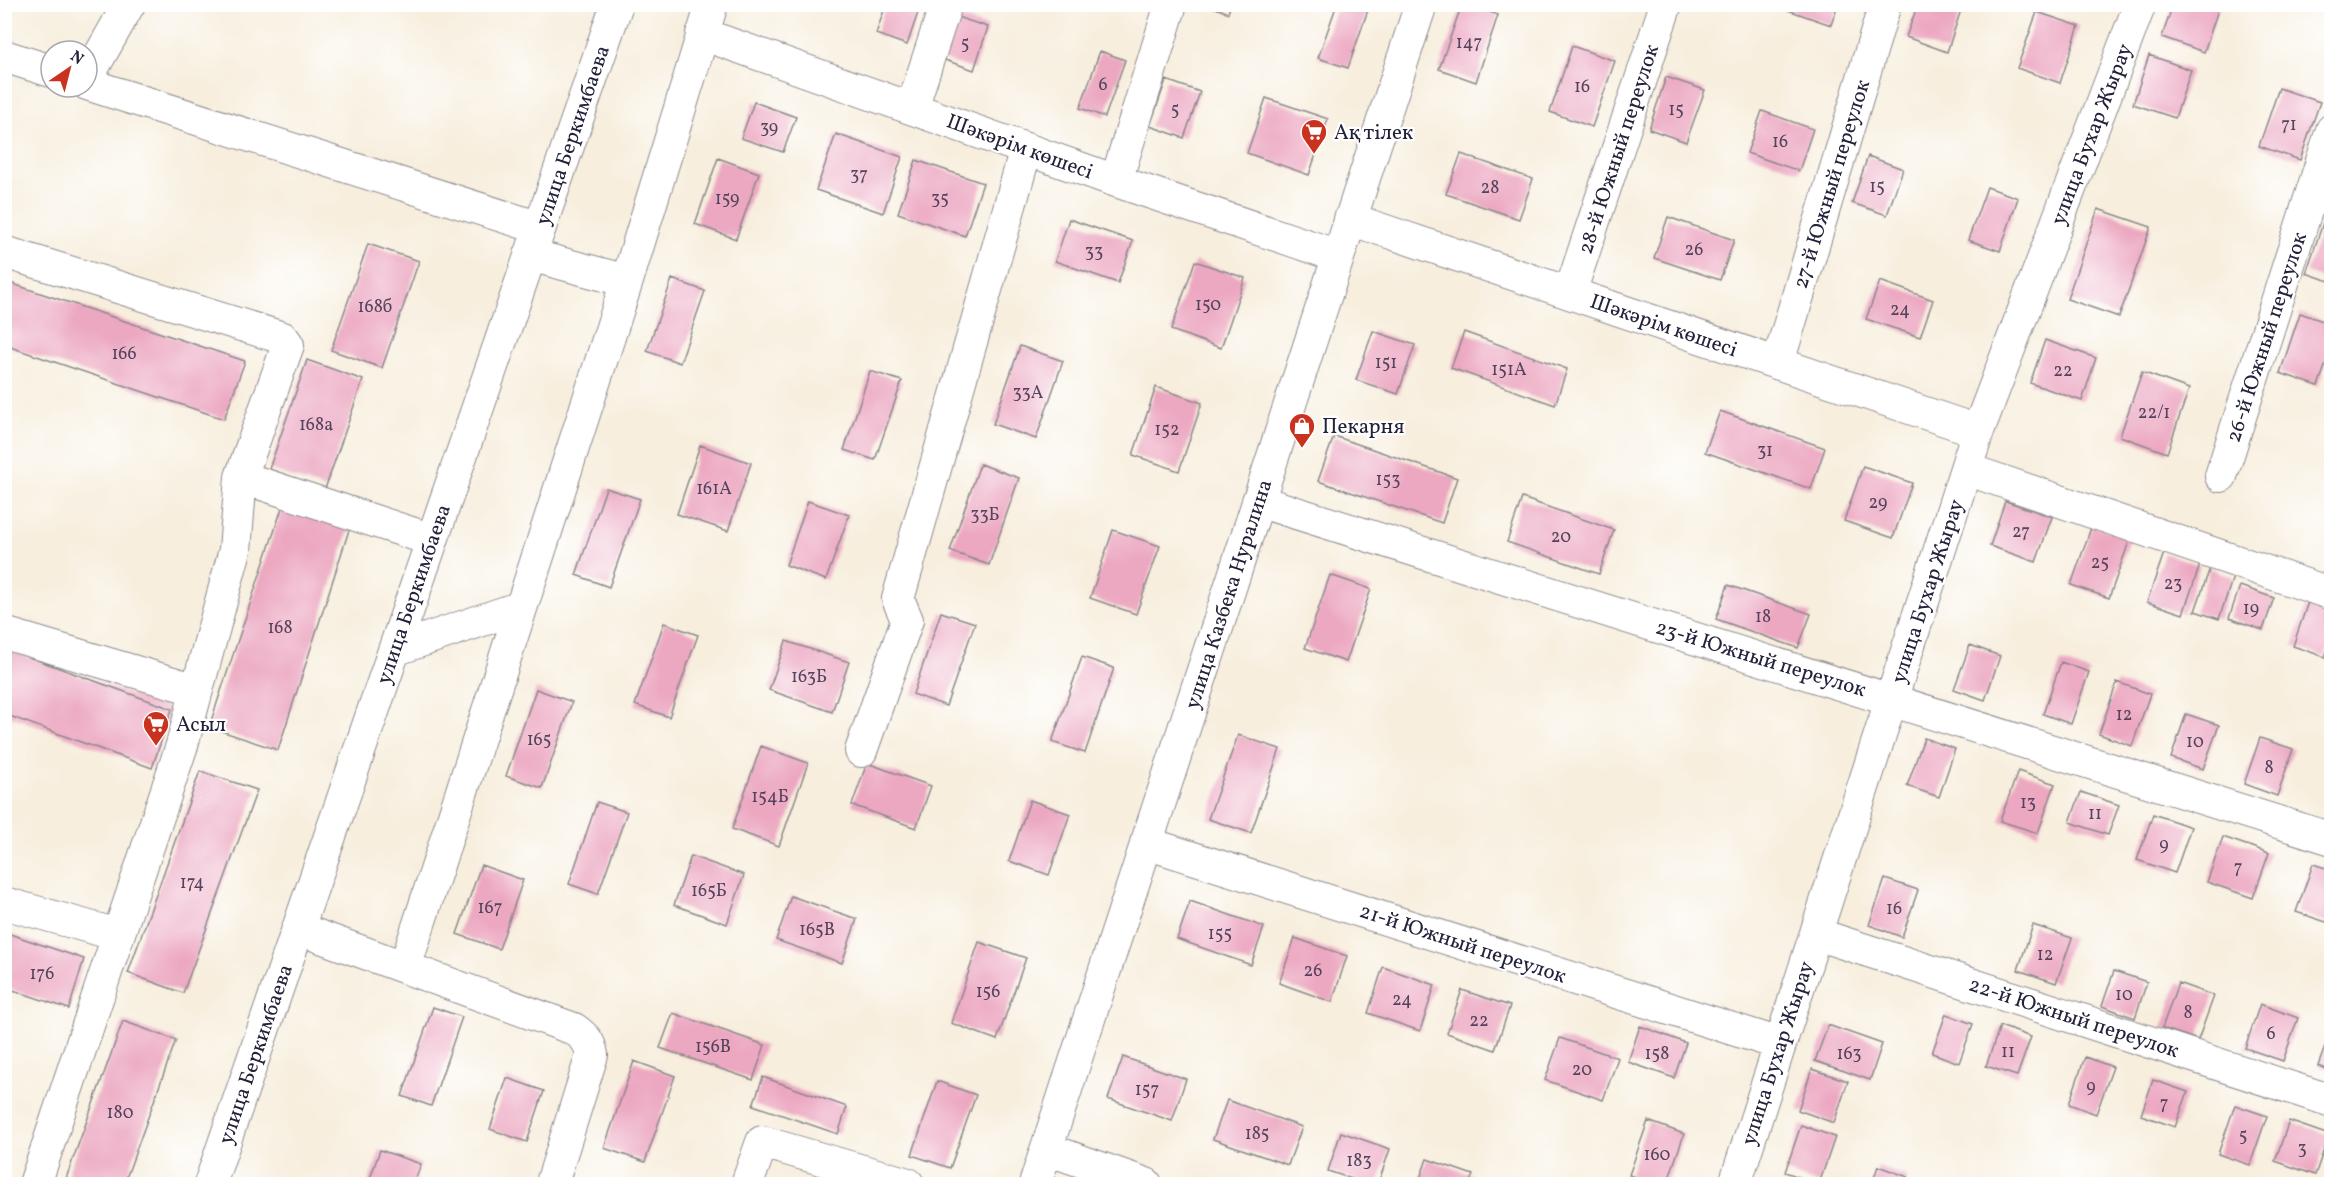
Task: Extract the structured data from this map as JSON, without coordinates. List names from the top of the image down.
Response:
{
  "streets": {
    "street": [
      "улица Бухар Жырау",
      "улица Беркимбаева",
      "Шәкәрім көшесі",
      "28-й Южный переулок",
      "27-й Южный переулок",
      "26-й Южный переулок",
      "улица Казбека Нуралина",
      "23-й Южный переулок",
      "21-й Южный переулок",
      "22-й Южный переулок"
    ]
  },
  "crossings": [
    ["улица Бухар Жырау", "Шәкәрім көшесі"],
    ["улица Бухар Жырау", "23-й Южный переулок"],
    ["улица Бухар Жырау", "21-й Южный переулок"],
    ["улица Бухар Жырау", "22-й Южный переулок"],
    ["Шәкәрім көшесі", "28-й Южный переулок"],
    ["Шәкәрім көшесі", "27-й Южный переулок"],
    ["Шәкәрім көшесі", "улица Казбека Нуралина"],
    ["улица Казбека Нуралина", "23-й Южный переулок"],
    ["улица Казбека Нуралина", "21-й Южный переулок"]
  ],
  "places": {
    "supermarket": ["Ақ тілек", "Асыл"],
    "shop": ["Пекарня"]
  },
  "house_numbers": [
    "147",
    "5",
    "6",
    "16",
    "5",
    "15",
    "71",
    "39",
    "16",
    "37",
    "15",
    "28",
    "159",
    "35",
    "26",
    "33",
    "150",
    "168б",
    "24",
    "166",
    "151",
    "151А",
    "22",
    "33А",
    "22/1",
    "168а",
    "152",
    "31",
    "153",
    "161А",
    "29",
    "33Б",
    "27",
    "20",
    "25",
    "23",
    "19",
    "18",
    "168",
    "163Б",
    "12",
    "165",
    "10",
    "8",
    "154Б",
    "13",
    "11",
    "9",
    "7",
    "174",
    "165Б",
    "167",
    "16",
    "165В",
    "155",
    "12",
    "26",
    "176",
    "156",
    "10",
    "24",
    "8",
    "22",
    "6",
    "156В",
    "11",
    "158",
    "163",
    "20",
    "9",
    "157",
    "7",
    "180",
    "185",
    "5",
    "3",
    "160",
    "183"
  ],
  "north": "top right"
}
